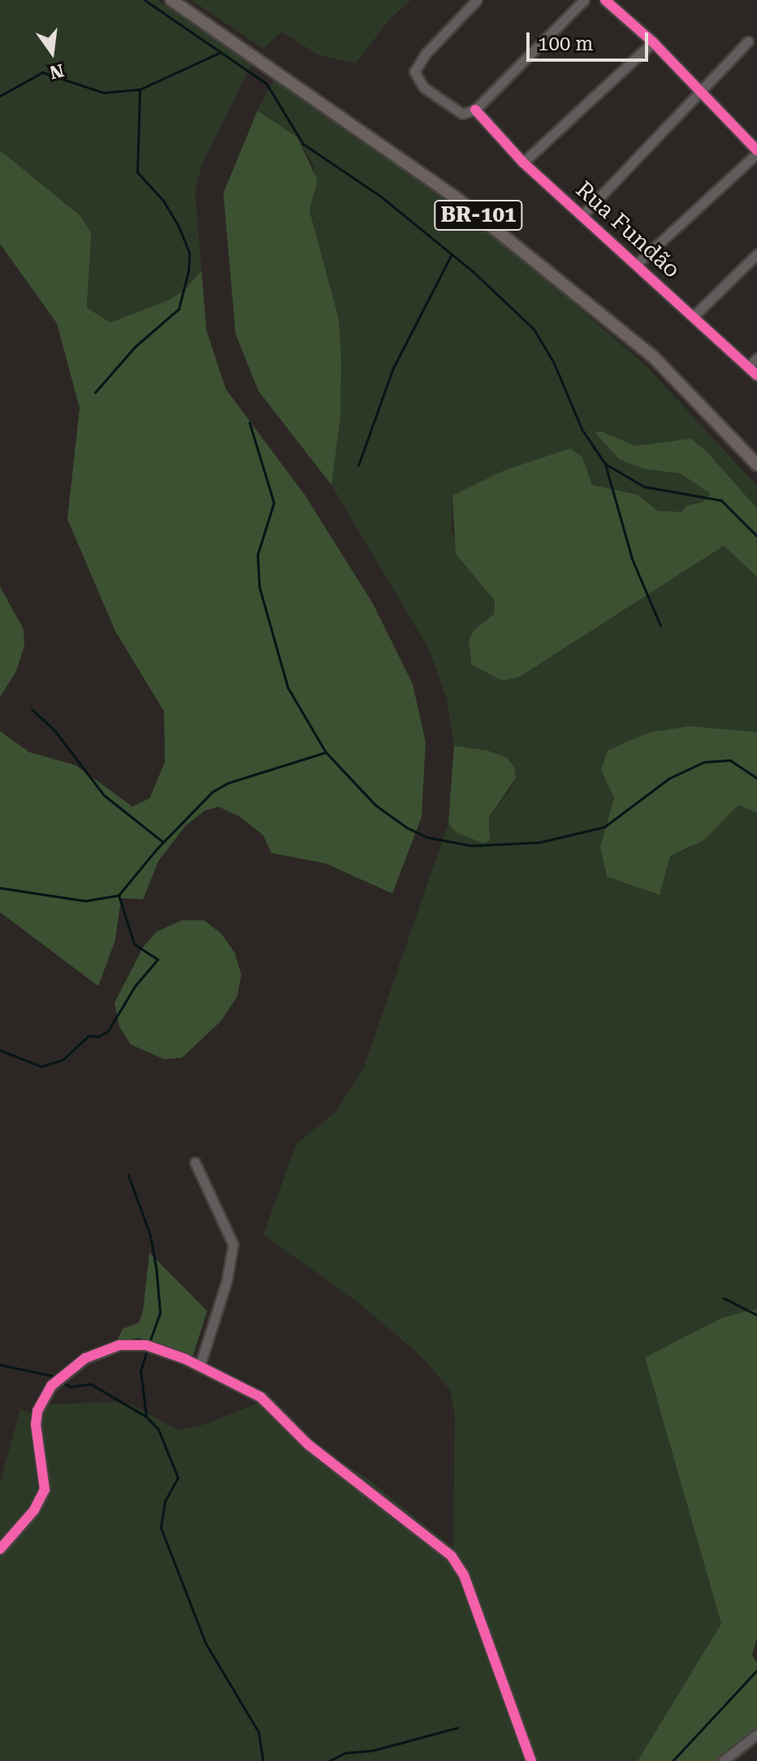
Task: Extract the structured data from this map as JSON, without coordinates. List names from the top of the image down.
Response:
{
  "streets": {
    "main road": ["BR-101"],
    "street": ["Rua Fundão"]
  },
  "scale_bar": "100 m",
  "north": "bottom"
}
